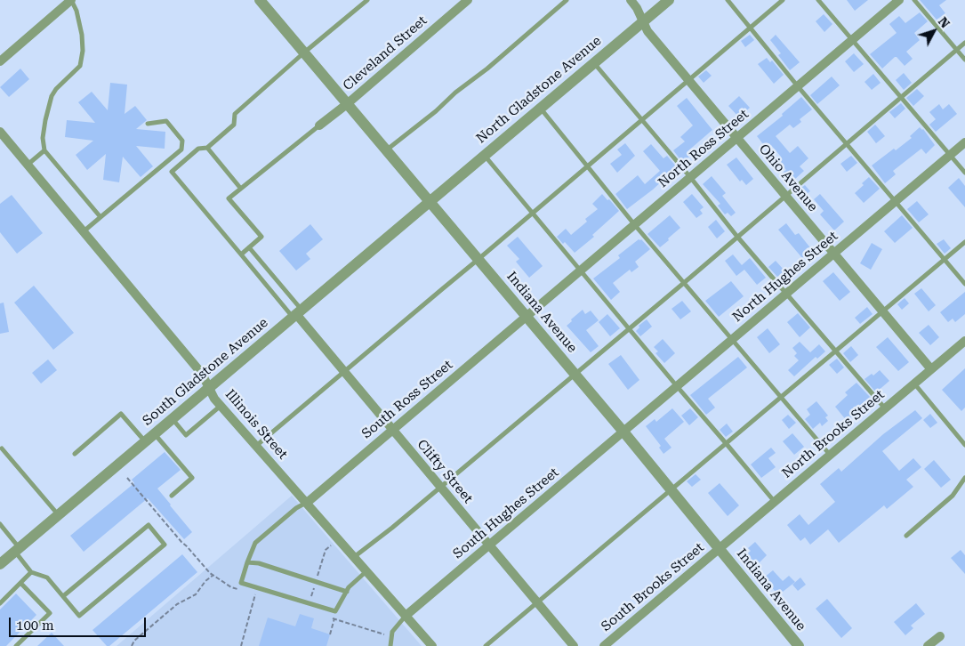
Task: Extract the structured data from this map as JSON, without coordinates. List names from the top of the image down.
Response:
{
  "streets": {
    "street": [
      "Cleveland Street",
      "North Gladstone Avenue",
      "North Ross Street",
      "Ohio Avenue",
      "North Hughes Street",
      "Indiana Avenue",
      "South Gladstone Avenue",
      "South Ross Street",
      "Illinois Street",
      "North Brooks Street",
      "Clifty Street",
      "South Hughes Street",
      "South Brooks Street"
    ]
  },
  "crossings": [
    ["Cleveland Street", "Indiana Avenue"],
    ["North Gladstone Avenue", "Ohio Avenue"],
    ["North Gladstone Avenue", "Indiana Avenue"],
    ["North Gladstone Avenue", "South Gladstone Avenue"],
    ["North Ross Street", "Ohio Avenue"],
    ["North Ross Street", "Indiana Avenue"],
    ["North Ross Street", "South Ross Street"],
    ["Ohio Avenue", "North Hughes Street"],
    ["Ohio Avenue", "North Brooks Street"],
    ["North Hughes Street", "Indiana Avenue"],
    ["North Hughes Street", "South Hughes Street"],
    ["Indiana Avenue", "South Gladstone Avenue"],
    ["Indiana Avenue", "South Ross Street"],
    ["Indiana Avenue", "North Brooks Street"],
    ["Indiana Avenue", "South Hughes Street"],
    ["Indiana Avenue", "South Brooks Street"],
    ["South Gladstone Avenue", "Illinois Street"],
    ["South Gladstone Avenue", "Clifty Street"],
    ["South Ross Street", "Illinois Street"],
    ["South Ross Street", "Clifty Street"],
    ["Illinois Street", "South Hughes Street"],
    ["North Brooks Street", "South Brooks Street"],
    ["Clifty Street", "South Hughes Street"]
  ],
  "scale_bar": "100 m",
  "north": "top right"
}
